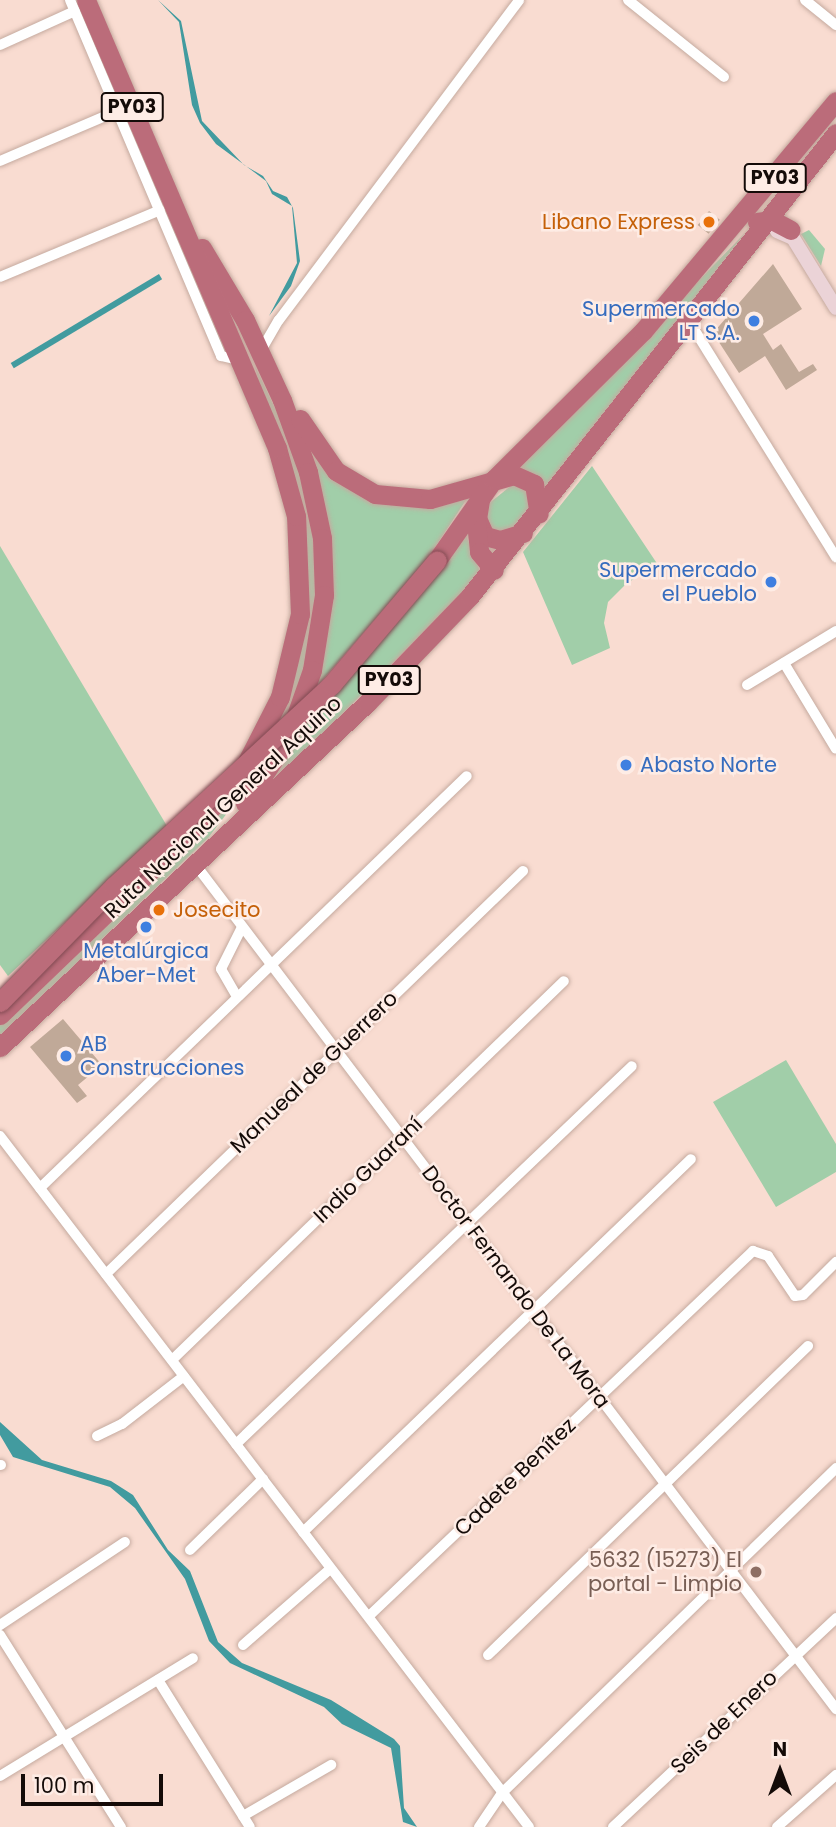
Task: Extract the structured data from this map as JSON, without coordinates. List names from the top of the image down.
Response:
{
  "streets": {
    "highway": ["PY03", "Ruta Nacional General Aquino"],
    "street": [
      "Manueal de Guerrero",
      "Indio Guaraní",
      "Doctor Fernando De La Mora",
      "Cadete Benítez",
      "Seis de Enero"
    ]
  },
  "crossings": [
    ["PY03", "Ruta Nacional General Aquino"],
    ["PY03", "Doctor Fernando De La Mora"],
    ["Ruta Nacional General Aquino", "Doctor Fernando De La Mora"],
    ["Manueal de Guerrero", "Doctor Fernando De La Mora"],
    ["Indio Guaraní", "Doctor Fernando De La Mora"],
    ["Doctor Fernando De La Mora", "Cadete Benítez"],
    ["Doctor Fernando De La Mora", "Seis de Enero"]
  ],
  "places": [
    "Libano Express",
    "Supermercado LT S.A.",
    "Supermercado el Pueblo",
    "Abasto Norte",
    "Josecito",
    "Metalúrgica Aber-Met",
    "AB Construcciones",
    "5632 (15273) El portal - Limpio"
  ],
  "scale_bar": "100 m",
  "north": "top"
}
